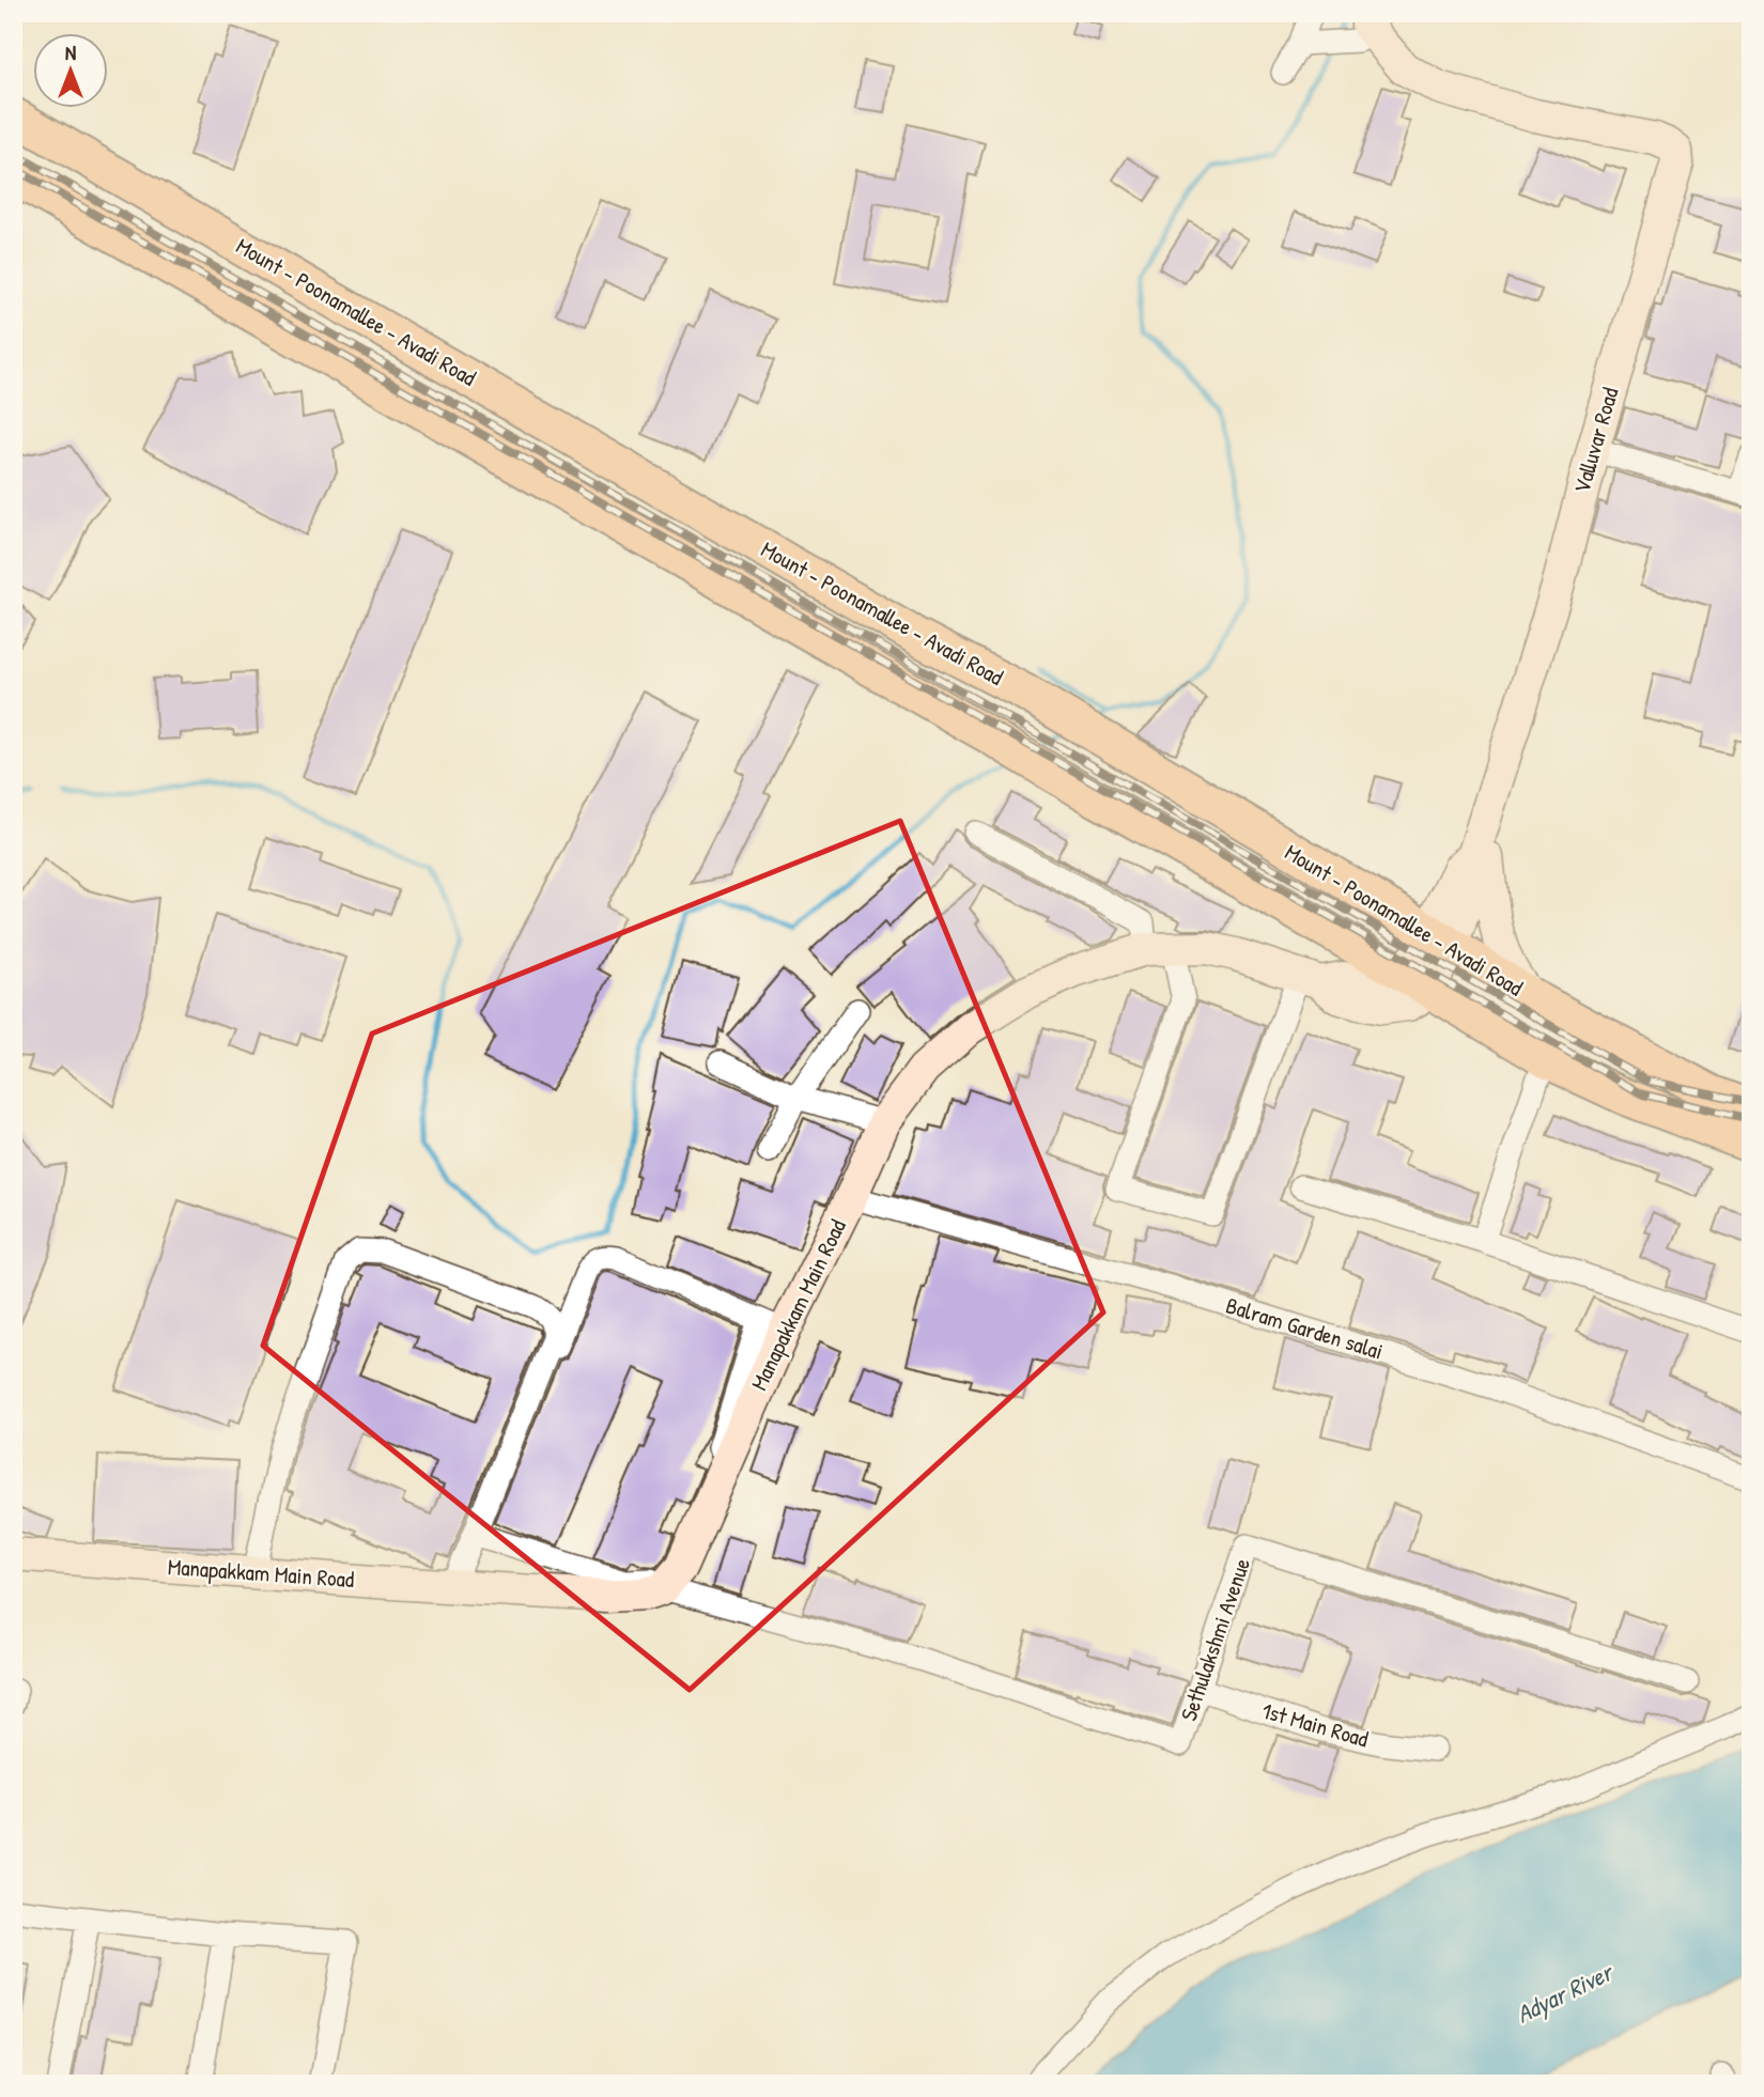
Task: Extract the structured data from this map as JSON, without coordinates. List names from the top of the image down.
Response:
{
  "streets": {
    "main road": ["Mount - Poonamallee - Avadi Road", "Valluvar Road", "Manapakkam Main Road"],
    "street": ["Balram Garden salai", "Sethulakshmi Avenue", "1st Main Road"]
  },
  "crossings": [
    ["Mount - Poonamallee - Avadi Road", "Valluvar Road"],
    ["Mount - Poonamallee - Avadi Road", "Manapakkam Main Road"],
    ["Manapakkam Main Road", "Balram Garden salai"],
    ["Manapakkam Main Road", "Sethulakshmi Avenue"],
    ["Sethulakshmi Avenue", "1st Main Road"]
  ],
  "water": ["Adyar River"],
  "north": "top"
}
